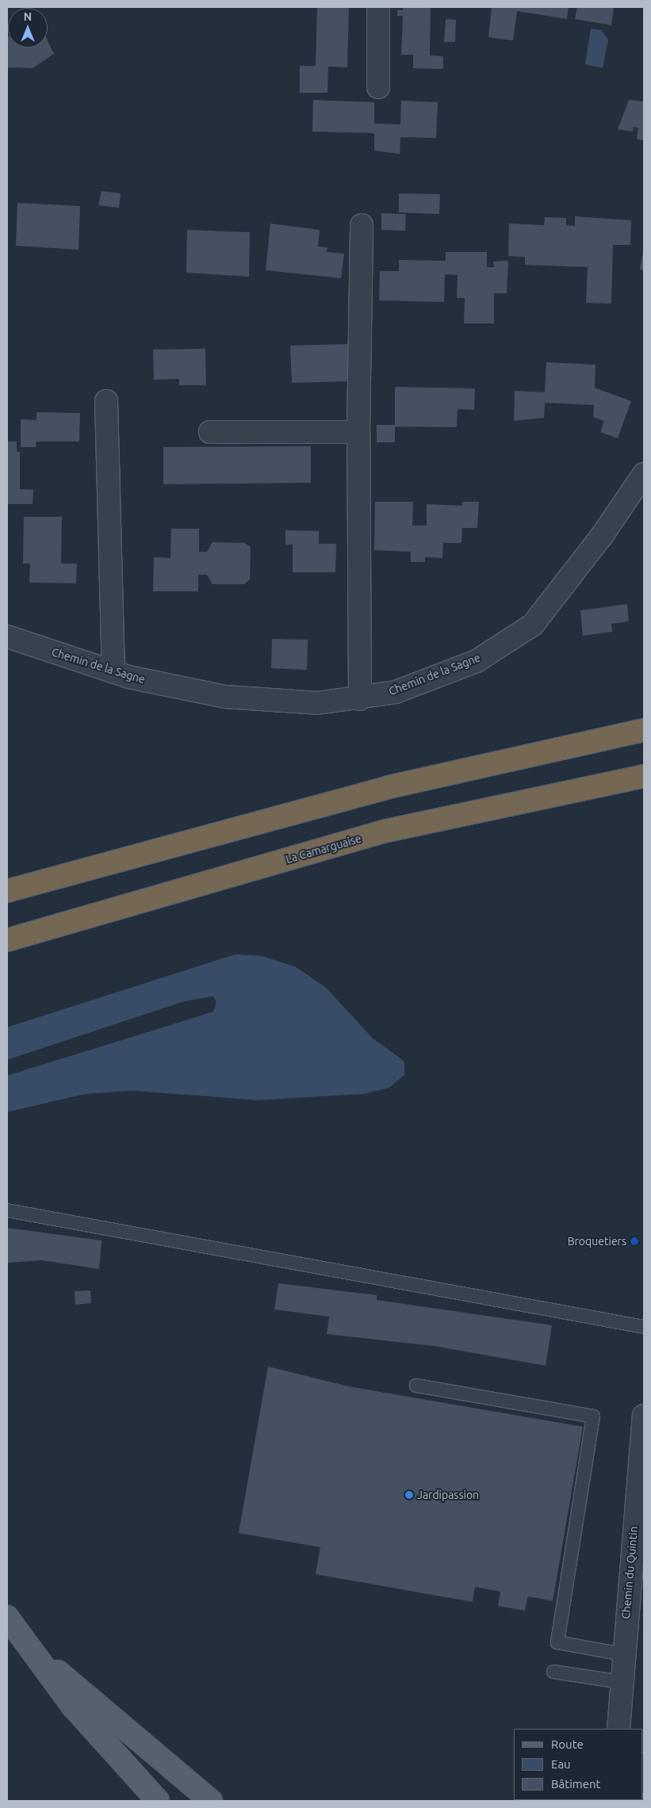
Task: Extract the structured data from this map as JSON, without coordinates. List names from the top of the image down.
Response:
{
  "streets": {
    "highway": ["La Camarguaise"],
    "street": ["Chemin de la Sagne", "Chemin du Quintin"]
  },
  "places": ["Broquetiers", "Jardipassion"],
  "legend": ["Route", "Eau", "Bâtiment"],
  "north": "top"
}
